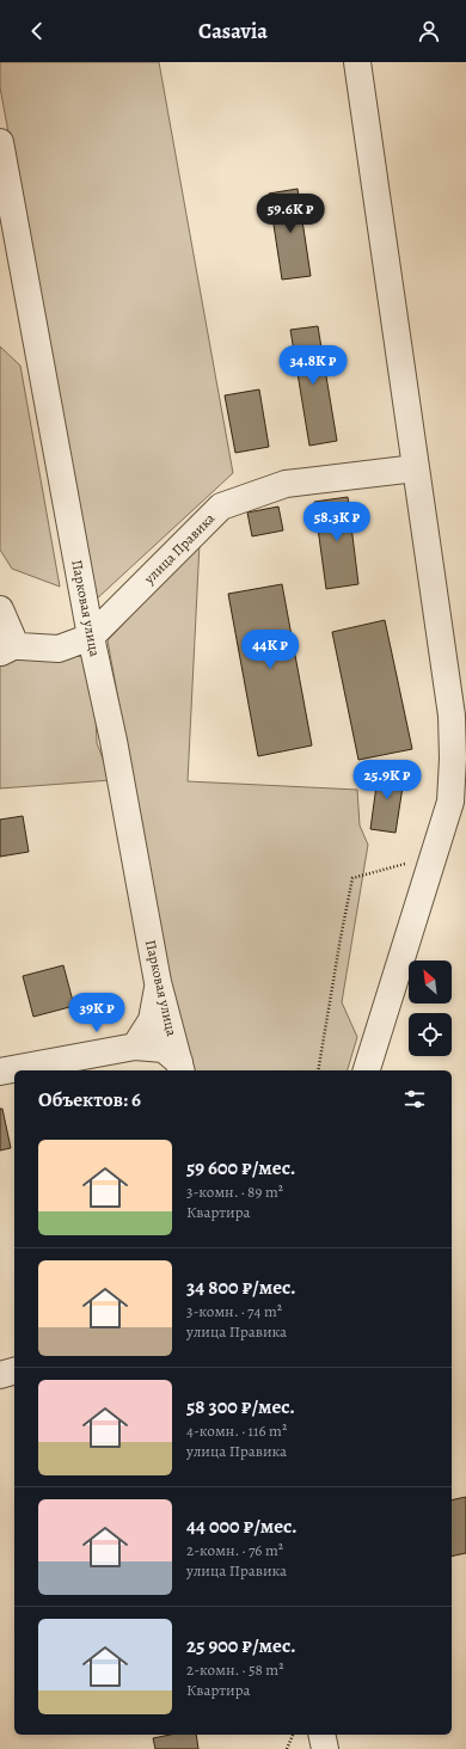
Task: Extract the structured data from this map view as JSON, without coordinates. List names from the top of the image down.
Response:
{
  "streets": {
    "street": ["улица Правика", "Парковая улица"]
  },
  "crossings": [
    ["улица Правика", "Парковая улица"]
  ],
  "north": "top left",
  "page": {
    "header": "Casavia",
    "price": [
      "59.6K ₽",
      "34.8K ₽",
      "58.3K ₽",
      "44K ₽",
      "25.9K ₽",
      "39K ₽"
    ],
    "heading": "Объектов: 6",
    "list": [
      {
        "name": "59 600 ₽/мес.",
        "note": "3-комн. · 89 m² · Квартира"
      },
      {
        "name": "34 800 ₽/мес.",
        "note": "3-комн. · 74 m² · улица Правика"
      },
      {
        "name": "58 300 ₽/мес.",
        "note": "4-комн. · 116 m² · улица Правика"
      },
      {
        "name": "44 000 ₽/мес.",
        "note": "2-комн. · 76 m² · улица Правика"
      },
      {
        "name": "25 900 ₽/мес.",
        "note": "2-комн. · 58 m² · Квартира"
      }
    ]
  }
}
